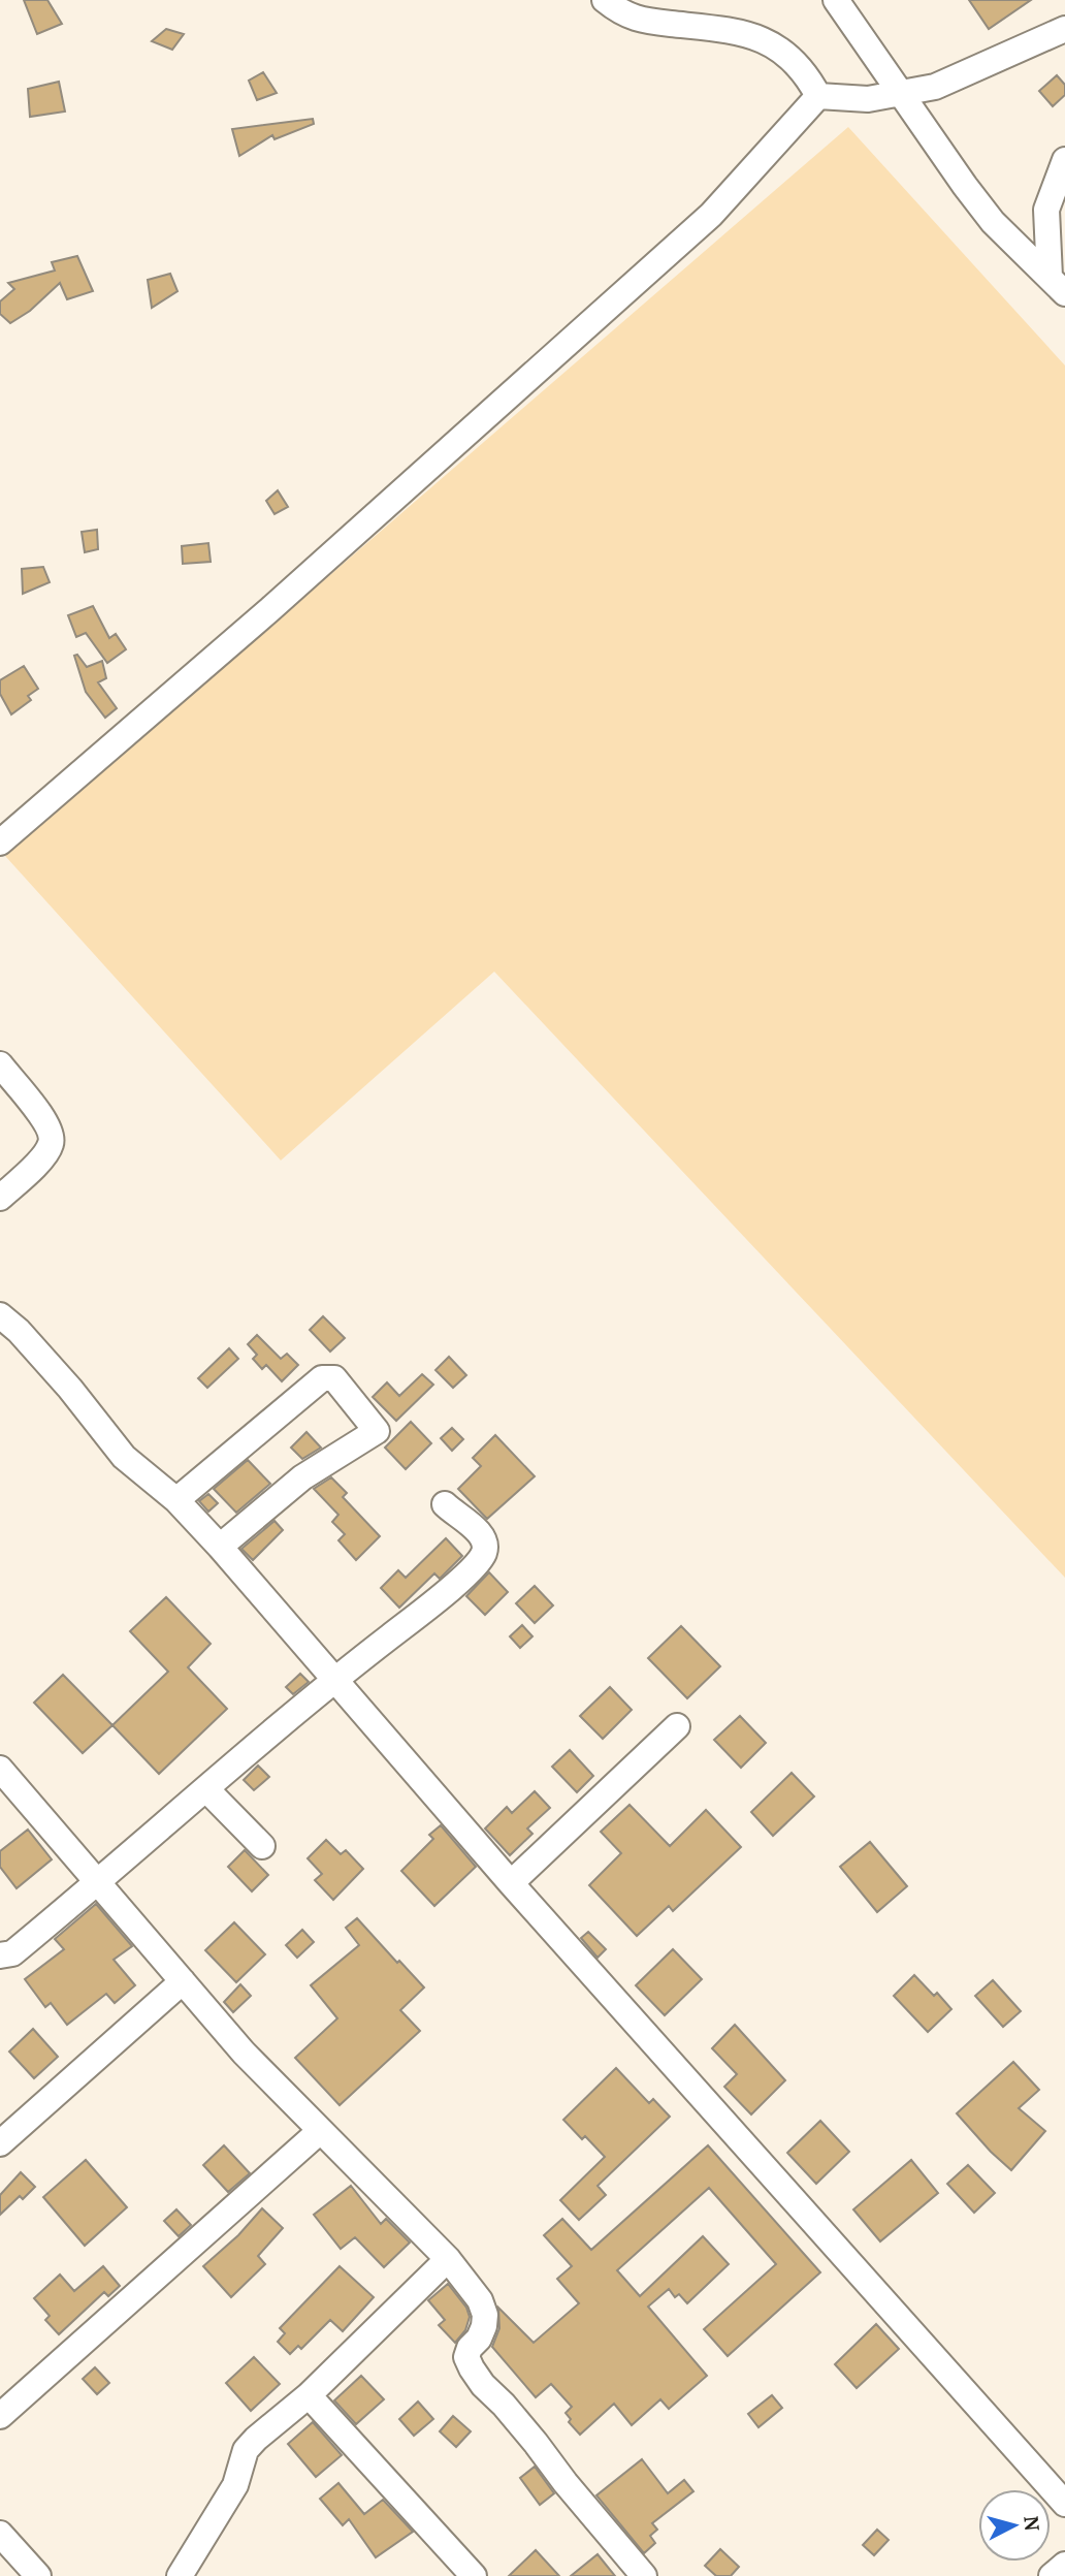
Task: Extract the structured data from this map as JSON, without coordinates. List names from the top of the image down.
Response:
{
  "north": "right"
}
